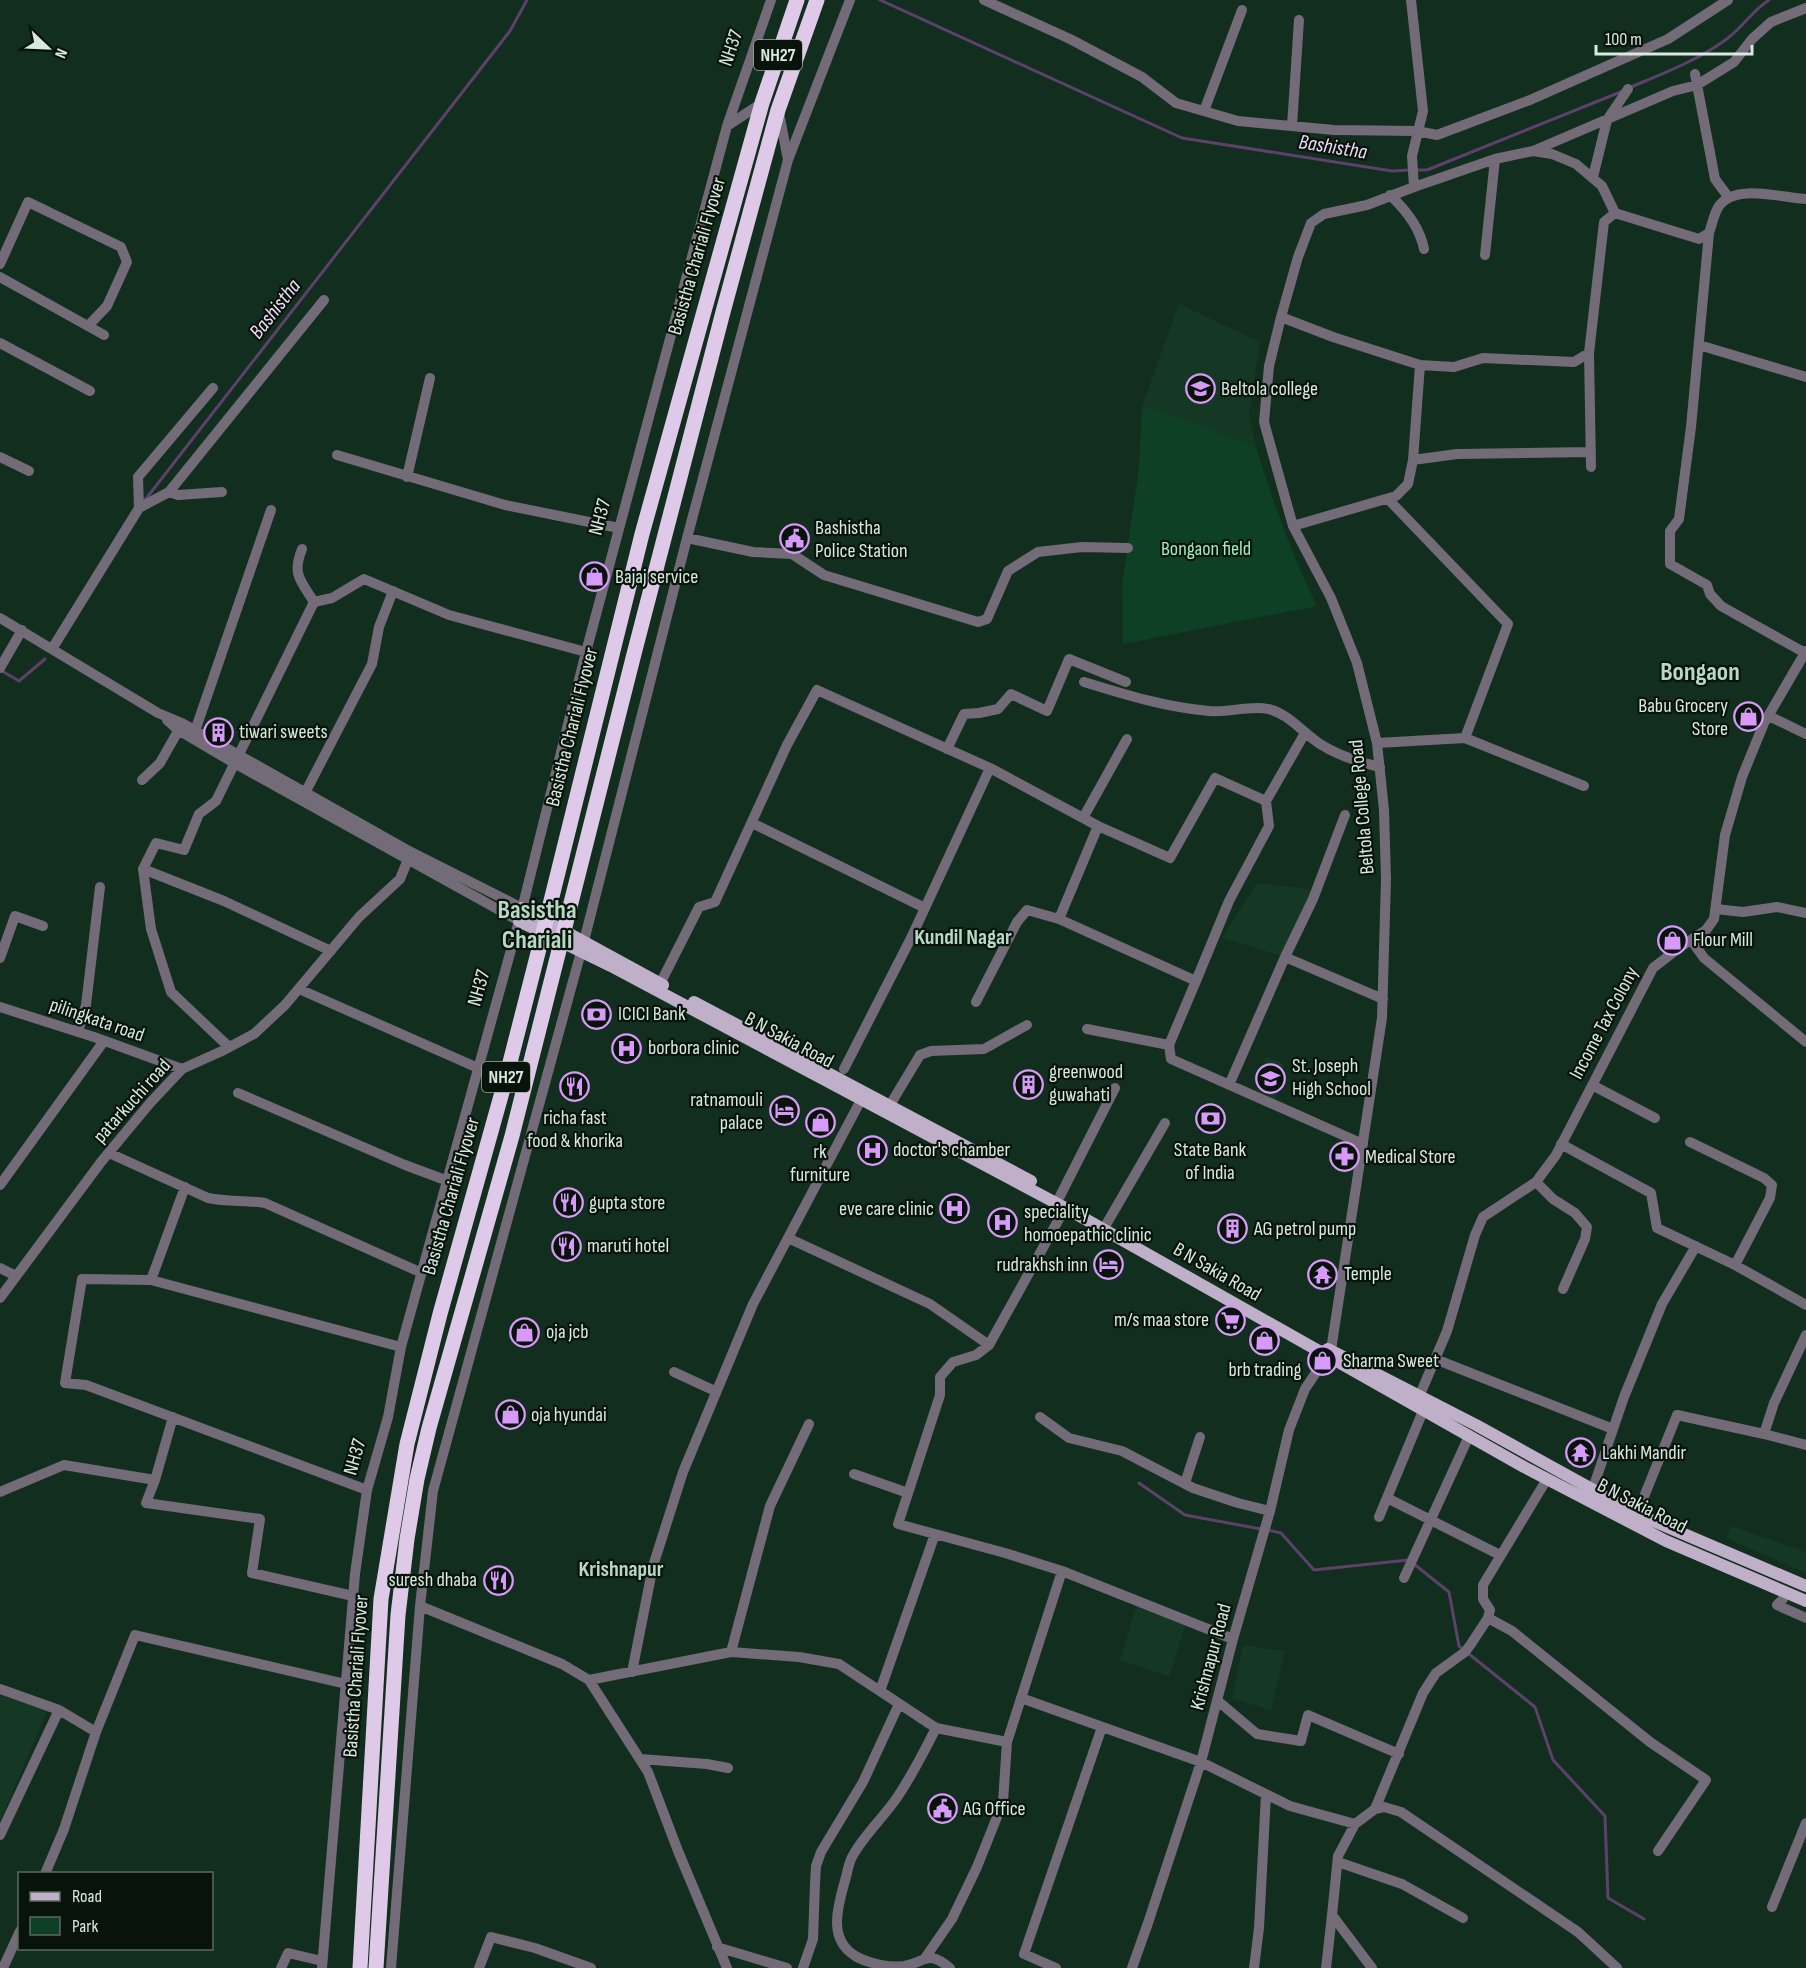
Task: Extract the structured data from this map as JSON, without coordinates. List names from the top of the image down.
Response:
{
  "streets": {
    "highway": ["NH27", "Basistha Chariali Flyover"],
    "main road": ["B N Sakia Road"],
    "street": [
      "NH37",
      "Beltola College Road",
      "pilingkata road",
      "Income Tax Colony",
      "patarkuchi road",
      "Krishnapur Road"
    ]
  },
  "crossings": [
    ["NH27", "Basistha Chariali Flyover"],
    ["Beltola College Road", "B N Sakia Road"],
    ["Beltola College Road", "Krishnapur Road"],
    ["pilingkata road", "patarkuchi road"],
    ["Income Tax Colony", "B N Sakia Road"],
    ["B N Sakia Road", "Krishnapur Road"]
  ],
  "districts": [
    "Bongaon",
    "Basistha Chariali",
    "Kundil Nagar",
    "Krishnapur"
  ],
  "water": ["Bashistha"],
  "parks": ["Bongaon field"],
  "places": {
    "school or university": ["Beltola college", "St. Joseph High School"],
    "public building": ["Bashistha Police Station", "AG Office"],
    "shop": [
      "Bajaj service",
      "Babu Grocery Store",
      "Flour Mill",
      "rk furniture",
      "oja jcb",
      "brb trading",
      "Sharma Sweet",
      "oja hyundai"
    ],
    "building": ["tiwari sweets", "greenwood guwahati", "AG petrol pump"],
    "bank": ["ICICI Bank", "State Bank of India"],
    "hospital": [
      "borbora clinic",
      "doctor's chamber",
      "eve care clinic",
      "speciality homoepathic clinic"
    ],
    "restaurant": [
      "richa fast food & khorika",
      "gupta store",
      "maruti hotel",
      "suresh dhaba"
    ],
    "hotel": ["ratnamouli palace", "rudrakhsh inn"],
    "pharmacy": ["Medical Store"],
    "temple": ["Temple", "Lakhi Mandir"],
    "supermarket": ["m/s maa store"]
  },
  "legend": ["Road", "Park"],
  "scale_bar": "100 m",
  "north": "bottom right"
}
